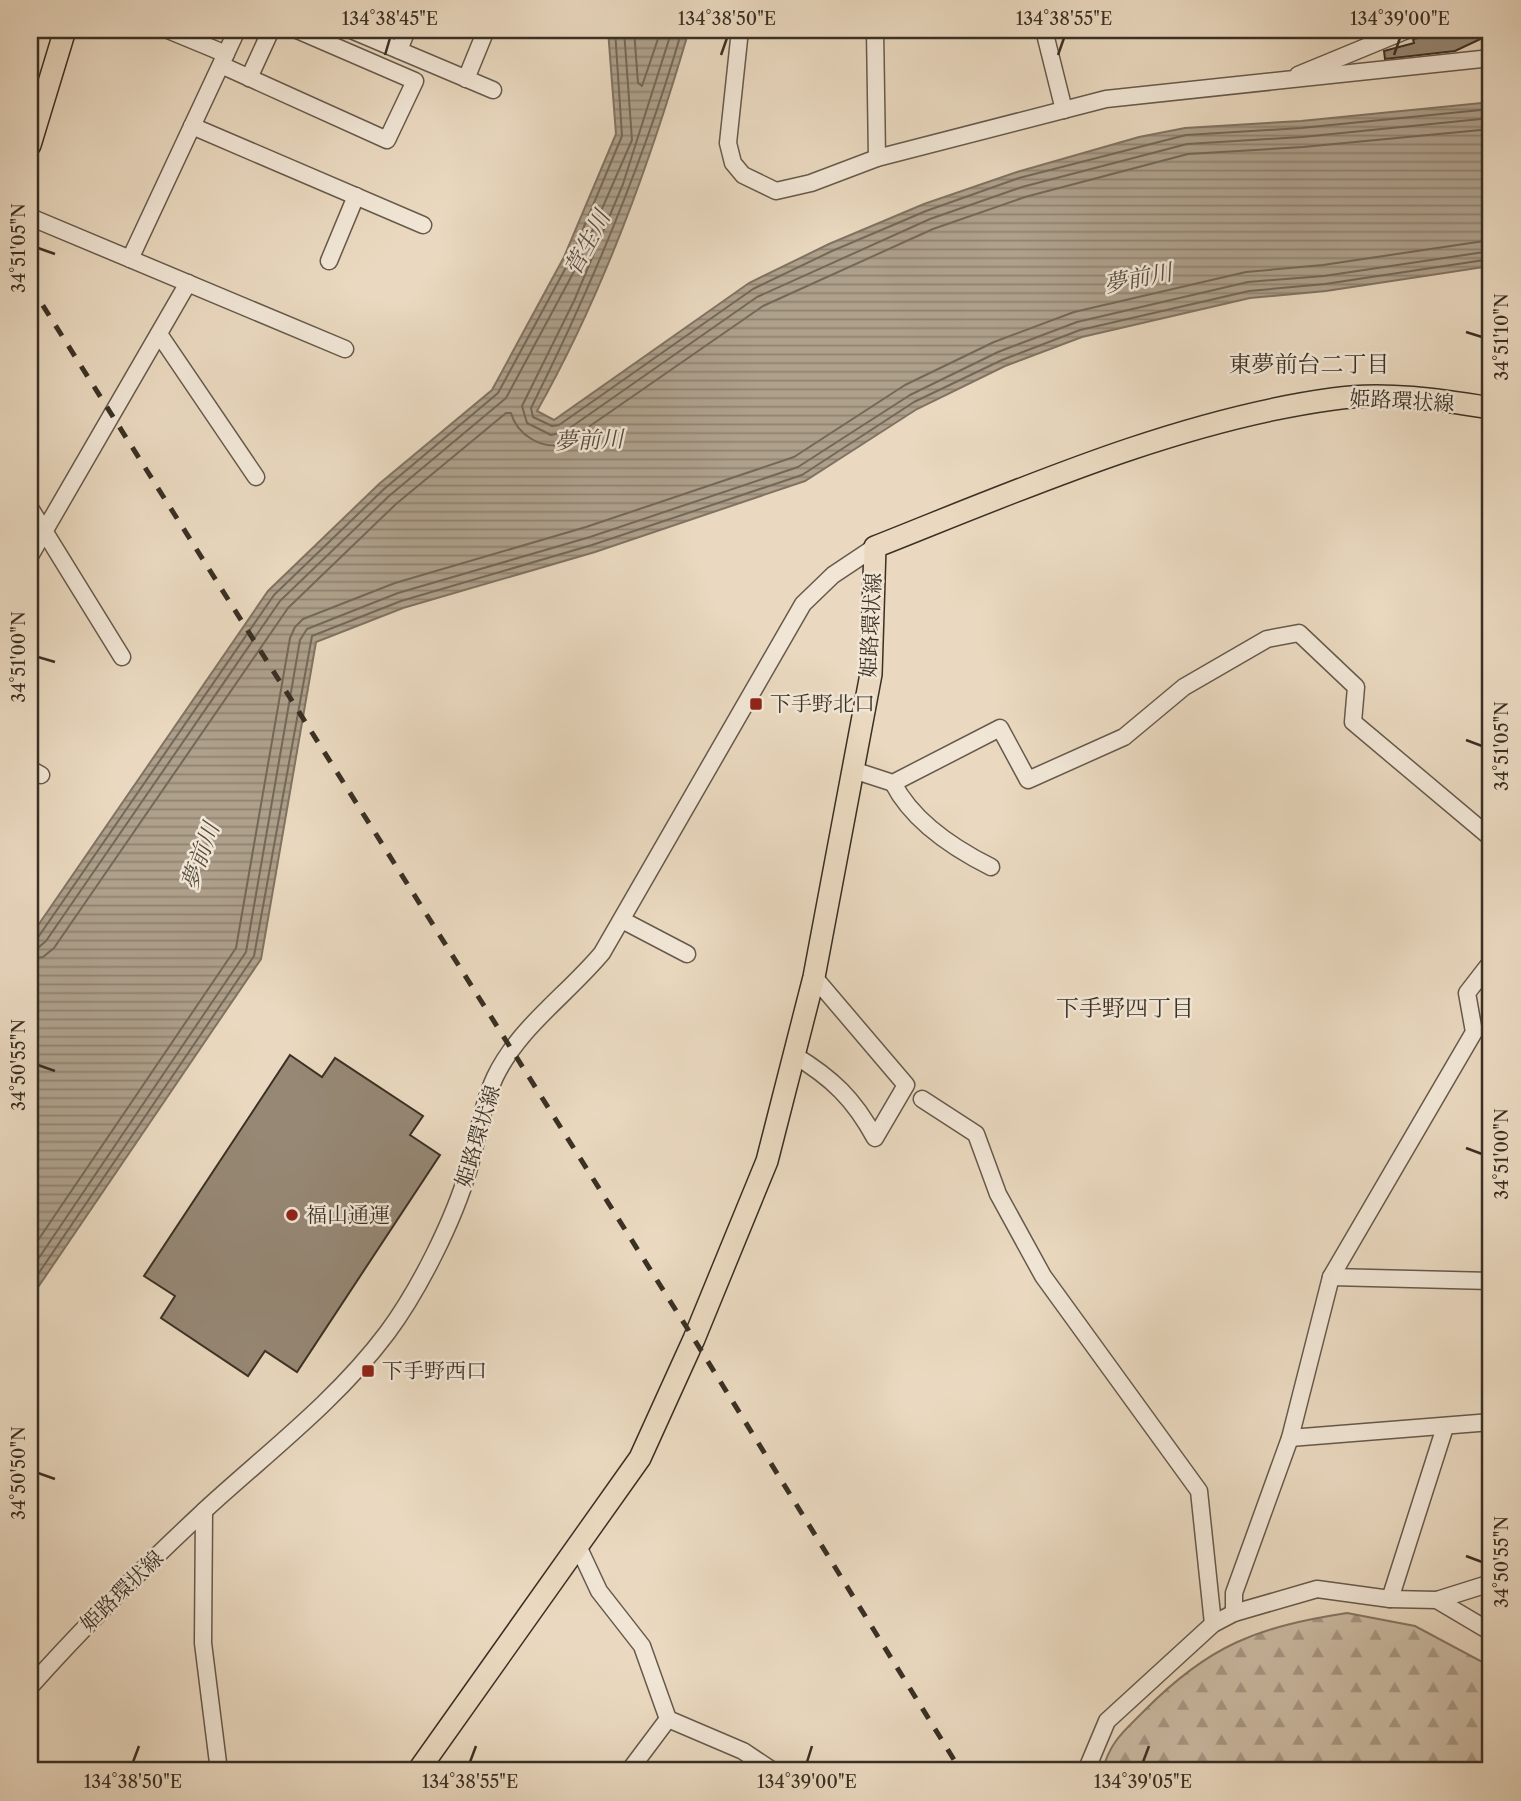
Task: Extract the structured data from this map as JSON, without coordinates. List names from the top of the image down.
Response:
{
  "streets": {
    "main road": ["姫路環状線"]
  },
  "districts": ["東夢前台二丁目", "下手野四丁目"],
  "water": ["菅生川", "夢前川"],
  "places": {
    "transit": ["下手野北口", "下手野西口"],
    "other": ["福山通運"]
  },
  "coordinates": [
    "134°38'45\"E",
    "134°38'50\"E",
    "134°38'55\"E",
    "134°39'00\"E",
    "34°51'05\"N",
    "34°51'10\"N",
    "34°51'00\"N",
    "34°50'55\"N",
    "34°50'50\"N",
    "134°39'05\"E"
  ]
}
